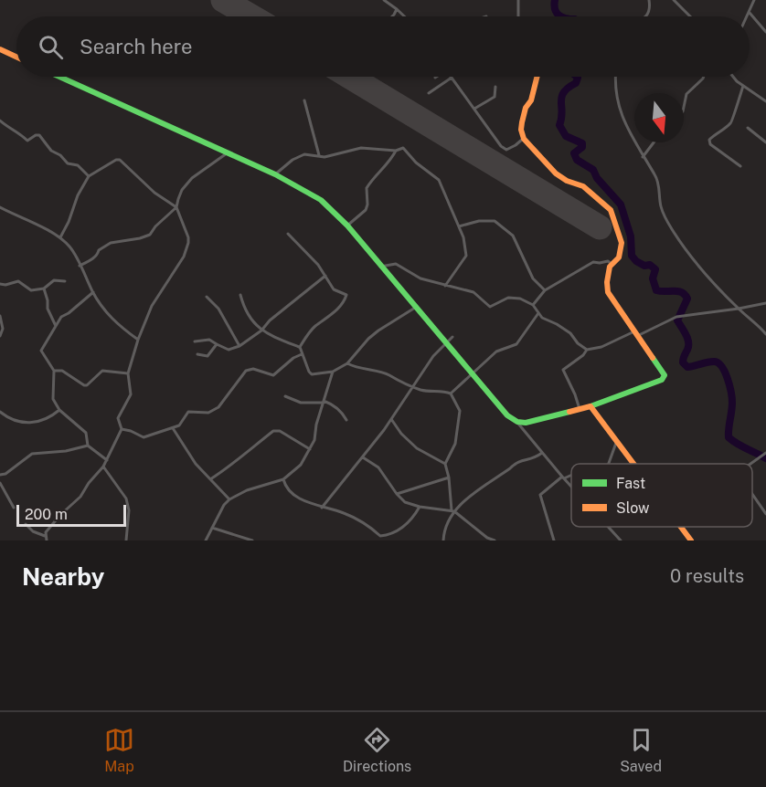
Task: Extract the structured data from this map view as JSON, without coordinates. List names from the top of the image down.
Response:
{
  "legend": ["Fast", "Slow"],
  "scale_bar": "200 m",
  "north": "bottom",
  "page": {
    "search": "Search here",
    "scale": "200 m",
    "heading": ["Nearby", "0 results"],
    "nav": ["Map", "Directions", "Saved"]
  }
}
